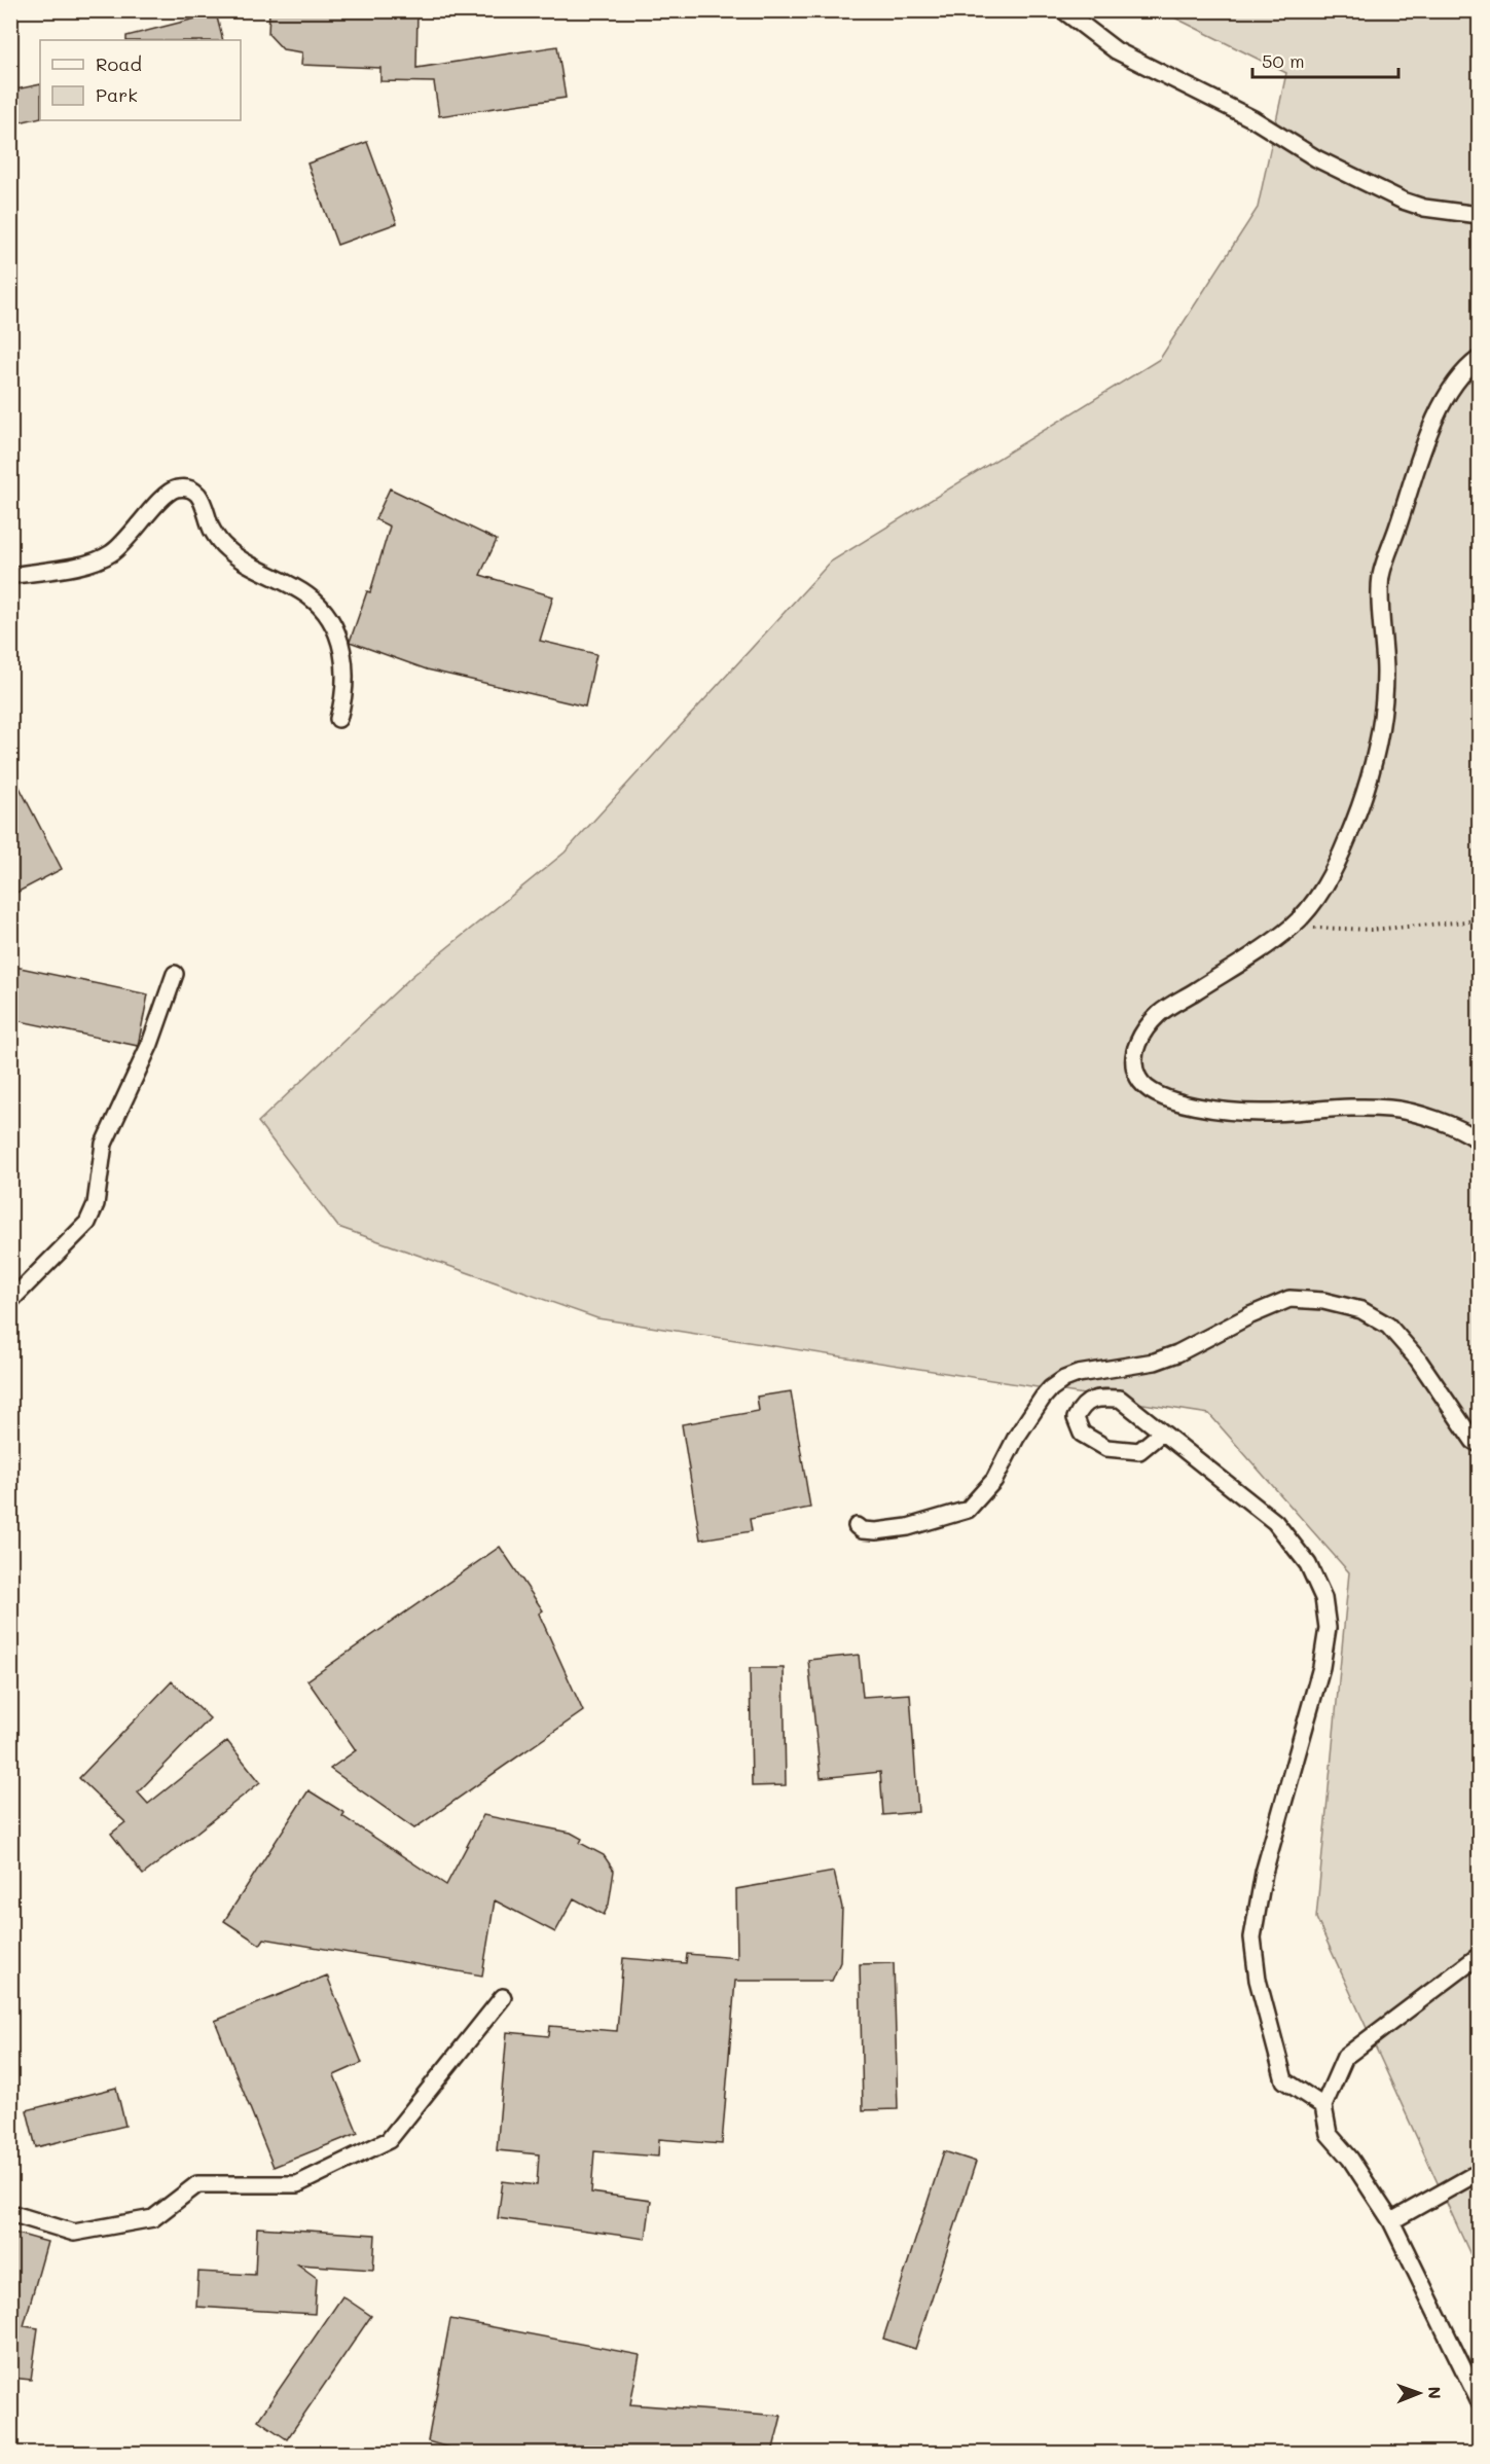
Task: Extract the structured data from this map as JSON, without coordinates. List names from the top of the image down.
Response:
{
  "legend": ["Road", "Park"],
  "scale_bar": "50 m",
  "north": "right"
}
